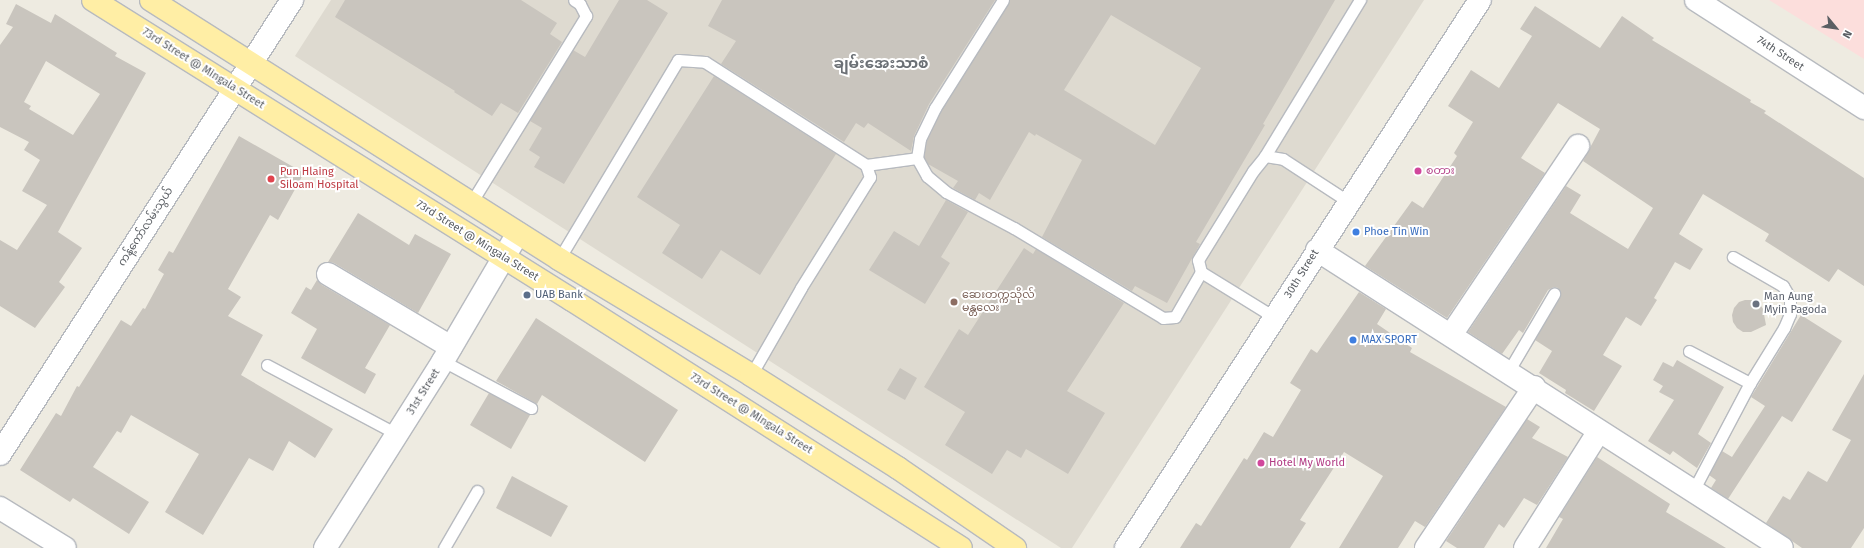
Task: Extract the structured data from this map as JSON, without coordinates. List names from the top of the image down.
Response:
{
  "streets": {
    "main road": ["73rd Street @ Mingala Street"],
    "street": [
      "74th Street",
      "ကန့်ကော်လမ်းသွယ်",
      "30th Street",
      "31st Street"
    ]
  },
  "crossings": [
    ["73rd Street @ Mingala Street", "ကန့်ကော်လမ်းသွယ်"],
    ["73rd Street @ Mingala Street", "31st Street"]
  ],
  "districts": ["ချမ်းအေးသာစံ"],
  "places": [
    "စတား",
    "Pun Hlaing Siloam Hospital",
    "Phoe Tin Win",
    "UAB Bank",
    "ဆေးတက္ကသိုလ် မန္တလေး",
    "Man Aung Myin Pagoda",
    "MAX SPORT",
    "Hotel My World"
  ],
  "north": "bottom right"
}
